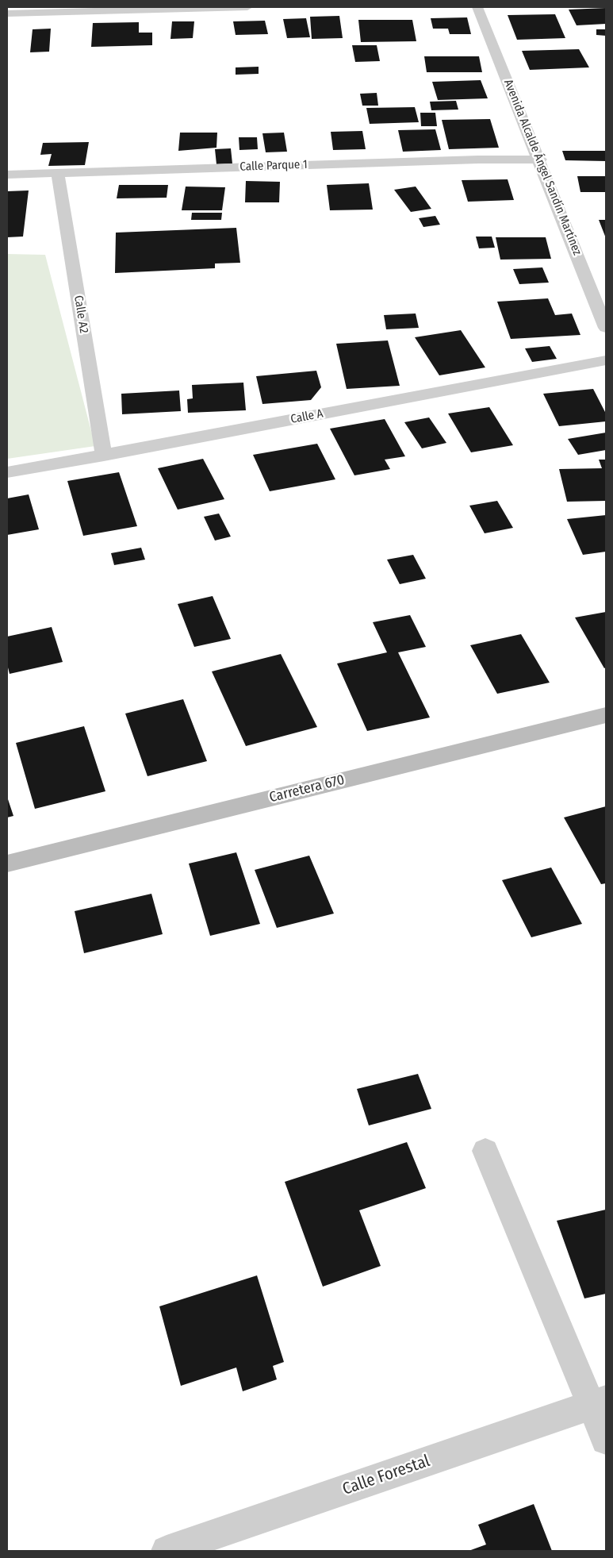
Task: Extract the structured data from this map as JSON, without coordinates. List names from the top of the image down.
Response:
{
  "streets": {
    "street": [
      "Calle Parque 1",
      "Avenida Alcalde Ángel Sandín Martínez",
      "Calle A2",
      "Calle A",
      "Carretera 670",
      "Calle Forestal"
    ]
  },
  "crossings": [
    ["Calle Parque 1", "Avenida Alcalde Ángel Sandín Martínez"],
    ["Calle Parque 1", "Calle A2"],
    ["Calle A2", "Calle A"]
  ]
}
